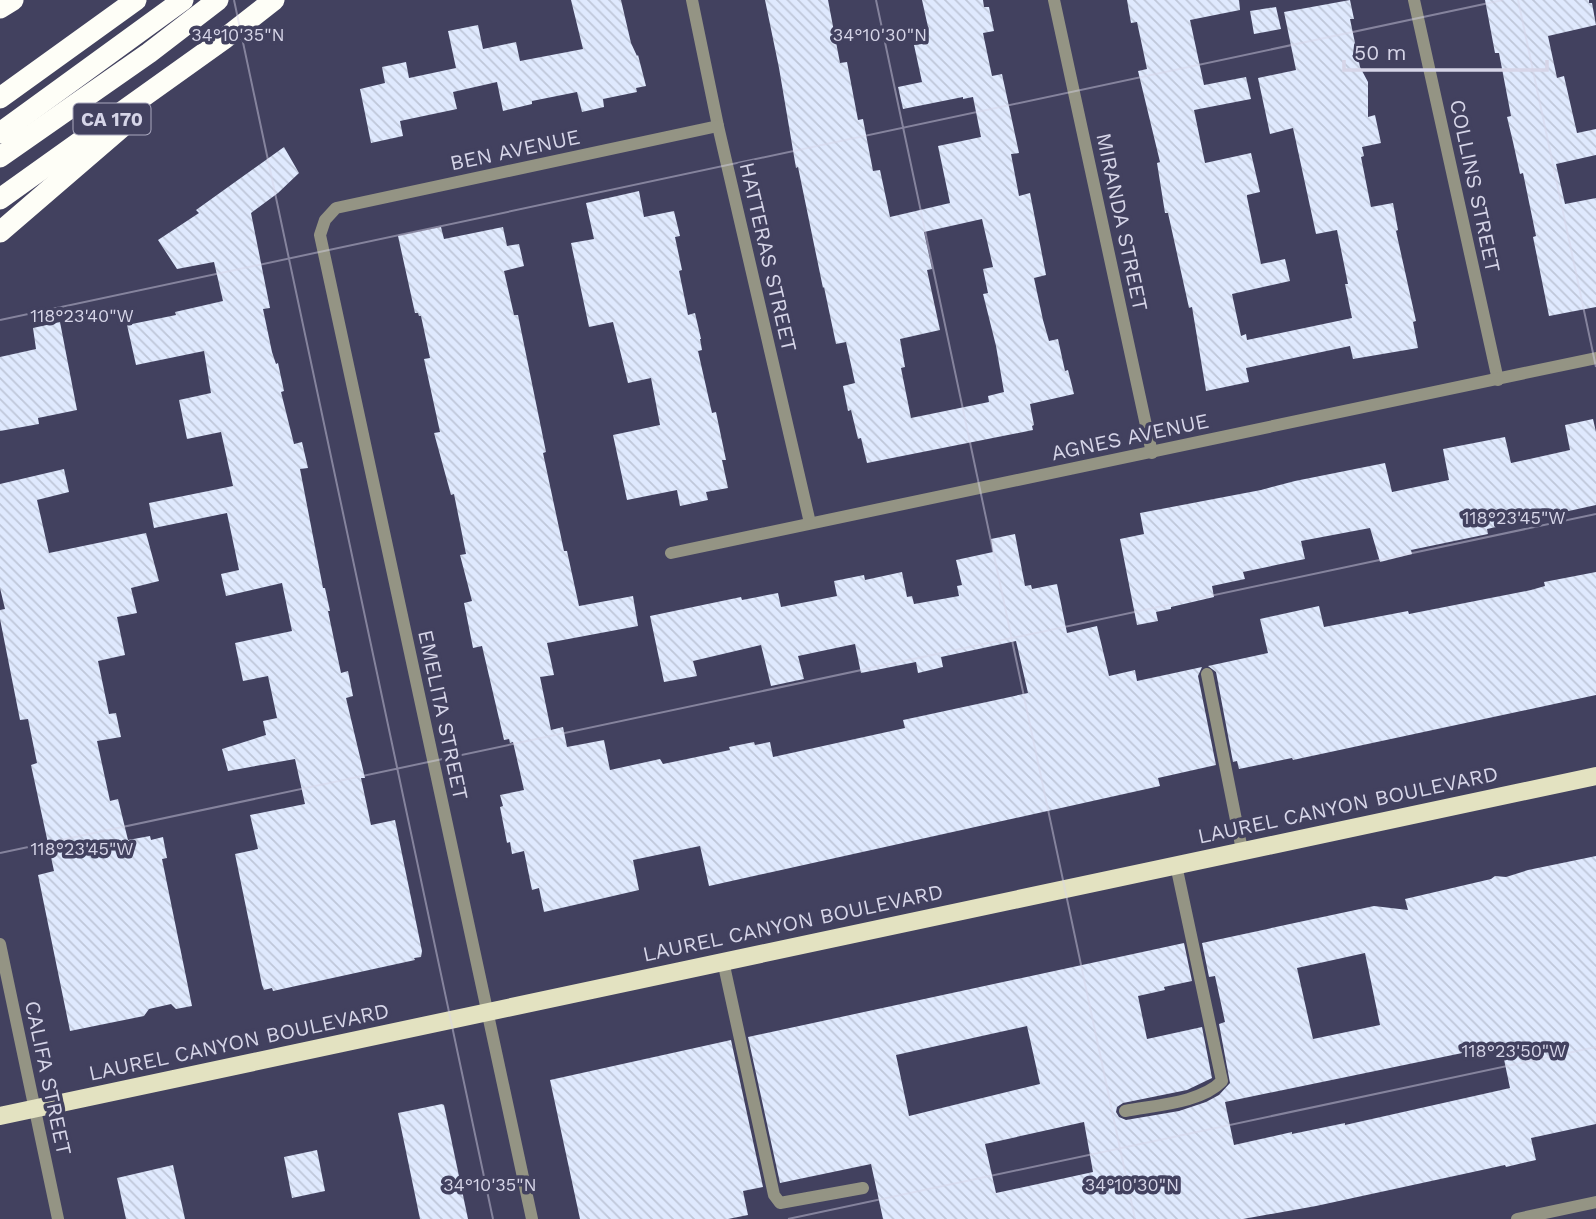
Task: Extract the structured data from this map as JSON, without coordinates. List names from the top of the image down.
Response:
{
  "streets": {
    "highway": ["CA 170"],
    "main road": ["LAUREL CANYON BOULEVARD"],
    "street": [
      "BEN AVENUE",
      "COLLINS STREET",
      "MIRANDA STREET",
      "HATTERAS STREET",
      "AGNES AVENUE",
      "EMELITA STREET",
      "CALIFA STREET"
    ]
  },
  "crossings": [
    ["BEN AVENUE", "HATTERAS STREET"],
    ["BEN AVENUE", "EMELITA STREET"],
    ["COLLINS STREET", "AGNES AVENUE"],
    ["MIRANDA STREET", "AGNES AVENUE"],
    ["HATTERAS STREET", "AGNES AVENUE"],
    ["EMELITA STREET", "LAUREL CANYON BOULEVARD"],
    ["LAUREL CANYON BOULEVARD", "CALIFA STREET"]
  ],
  "scale_bar": "50 m",
  "coordinates": [
    "34°10'35\"N",
    "34°10'30\"N",
    "118°23'40\"W",
    "118°23'45\"W",
    "118°23'50\"W"
  ]
}
